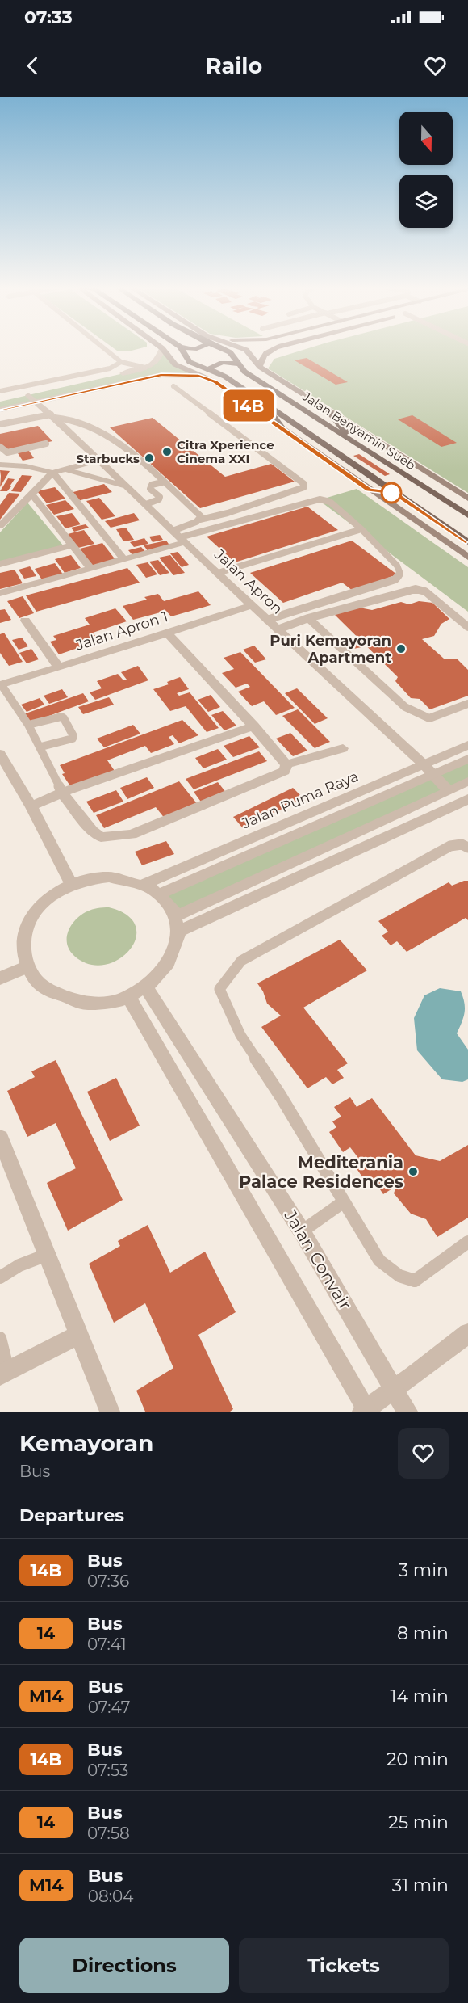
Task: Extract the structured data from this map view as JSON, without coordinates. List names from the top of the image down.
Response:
{
  "streets": {
    "main road": ["Jalan Benyamin Sueb"],
    "street": [
      "Jalan Apron",
      "Jalan Apron 1",
      "Jalan Puma Raya",
      "Jalan Convair"
    ]
  },
  "crossings": [
    ["Jalan Apron", "Jalan Apron 1"],
    ["Jalan Apron", "Jalan Puma Raya"],
    ["Jalan Puma Raya", "Jalan Convair"]
  ],
  "places": [
    "Citra Xperience Cinema XXI",
    "Starbucks",
    "Puri Kemayoran Apartment",
    "Mediterania Palace Residences"
  ],
  "lines": ["bus line 14B"],
  "north": "bottom",
  "page": {
    "status": "07:33",
    "header": "Railo",
    "on_map": "14B",
    "heading": [
      ["Kemayoran", "Bus"],
      "Departures"
    ],
    "list": [
      {
        "mark": "14B",
        "name": "Bus",
        "note": "07:36",
        "value": "3 min"
      },
      {
        "mark": "14",
        "name": "Bus",
        "note": "07:41",
        "value": "8 min"
      },
      {
        "mark": "M14",
        "name": "Bus",
        "note": "07:47",
        "value": "14 min"
      },
      {
        "mark": "14B",
        "name": "Bus",
        "note": "07:53",
        "value": "20 min"
      },
      {
        "mark": "14",
        "name": "Bus",
        "note": "07:58",
        "value": "25 min"
      },
      {
        "mark": "M14",
        "name": "Bus",
        "note": "08:04",
        "value": "31 min"
      }
    ],
    "buttons": ["Directions", "Tickets"]
  }
}
